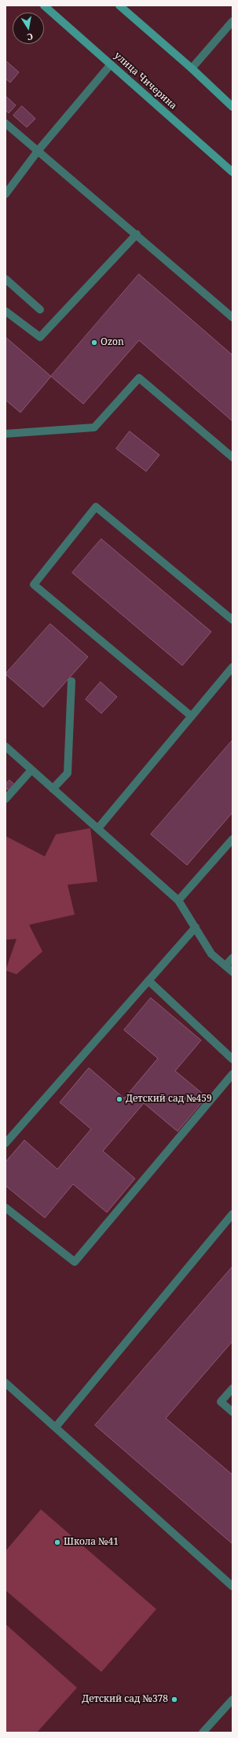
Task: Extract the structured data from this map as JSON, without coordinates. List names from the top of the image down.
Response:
{
  "streets": {
    "main road": ["улица Чичерина"]
  },
  "places": [
    "Ozon",
    "Детский сад №459",
    "Школа №41",
    "Детский сад №378"
  ],
  "north": "bottom"
}
